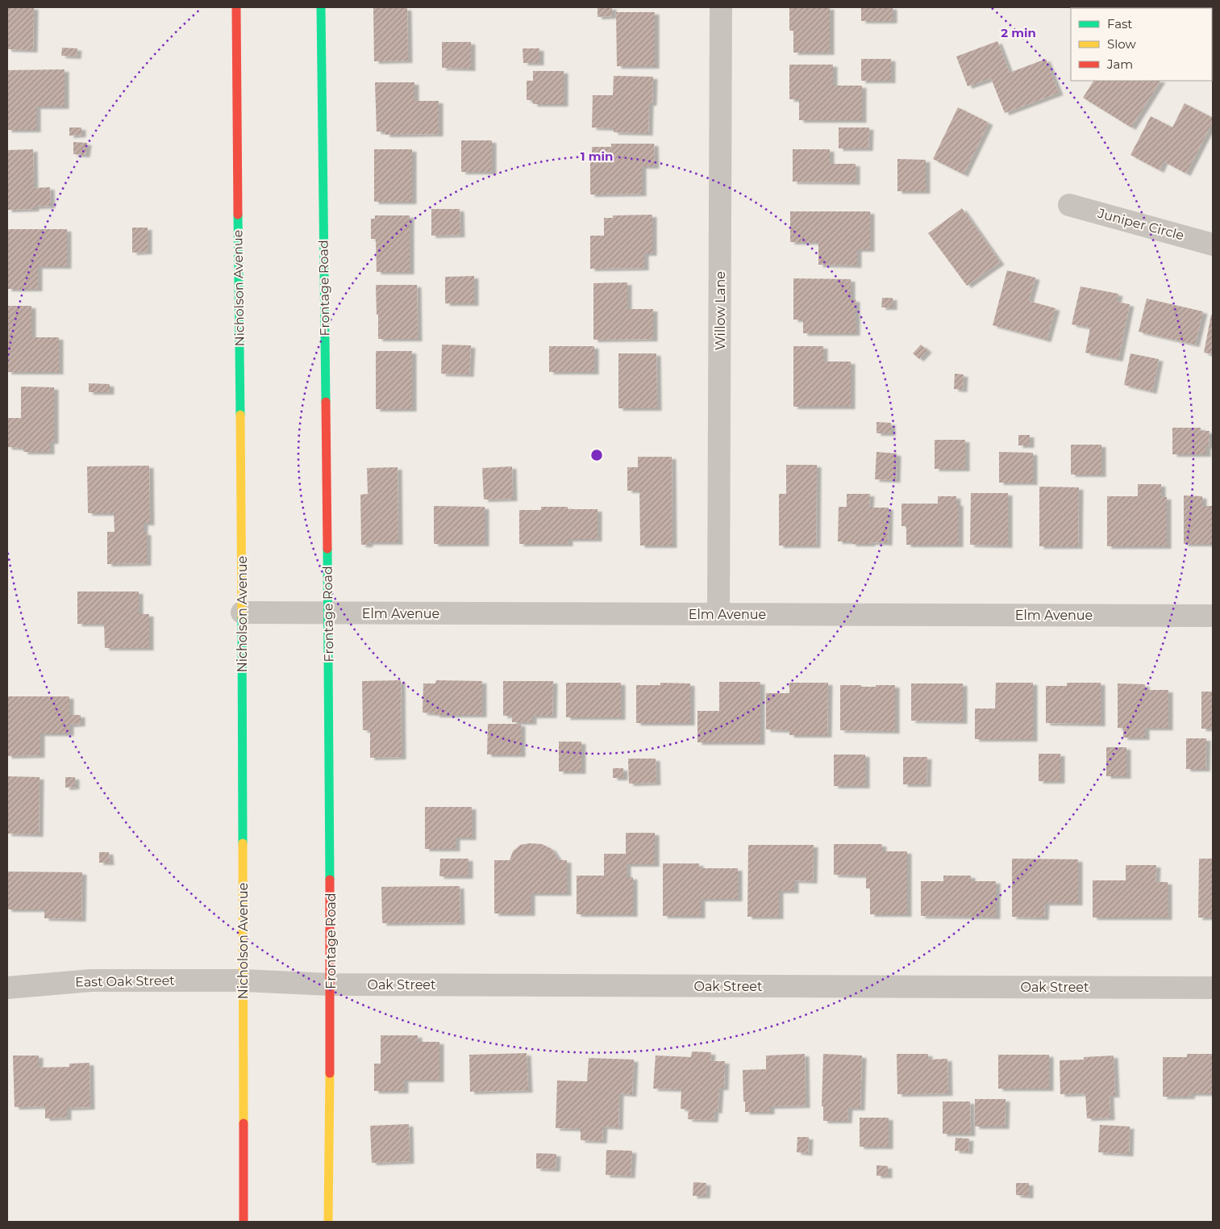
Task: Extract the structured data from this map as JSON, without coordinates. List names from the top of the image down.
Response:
{
  "streets": {
    "main road": ["Nicholson Avenue", "Frontage Road"],
    "street": [
      "Juniper Circle",
      "Willow Lane",
      "Elm Avenue",
      "East Oak Street",
      "Oak Street"
    ]
  },
  "crossings": [
    ["Nicholson Avenue", "Elm Avenue"],
    ["Nicholson Avenue", "East Oak Street"],
    ["Nicholson Avenue", "Oak Street"],
    ["Frontage Road", "Elm Avenue"],
    ["Frontage Road", "Oak Street"],
    ["Willow Lane", "Elm Avenue"],
    ["East Oak Street", "Oak Street"]
  ],
  "legend": ["Fast", "Slow", "Jam"],
  "rings": ["2 min", "1 min"]
}
